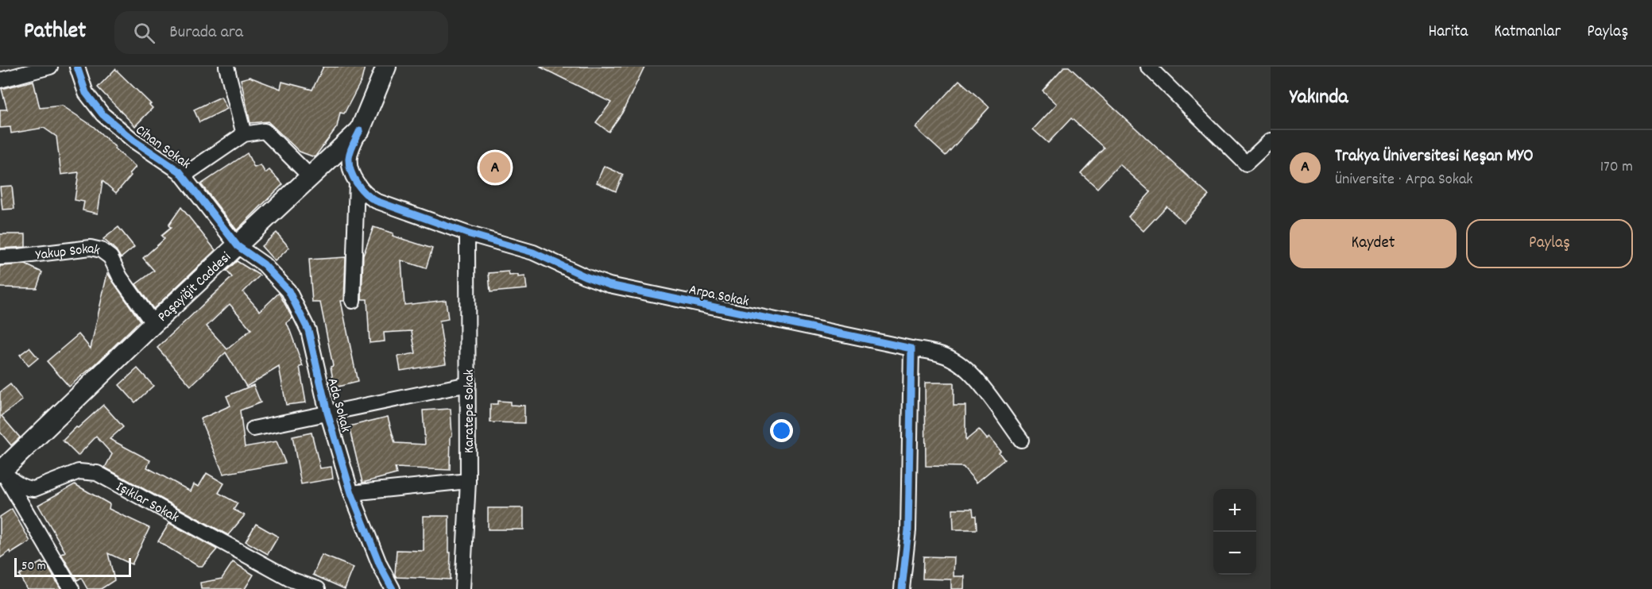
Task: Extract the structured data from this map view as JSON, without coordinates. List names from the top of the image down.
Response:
{
  "streets": {
    "main road": ["Paşayiğit Caddesi"],
    "street": [
      "Cihan Sokak",
      "Yakup Sokak",
      "Arpa Sokak",
      "Ada Sokak",
      "Karatepe Sokak",
      "Işıklar Sokak"
    ]
  },
  "crossings": [
    ["Cihan Sokak", "Paşayiğit Caddesi"],
    ["Cihan Sokak", "Ada Sokak"],
    ["Yakup Sokak", "Paşayiğit Caddesi"],
    ["Paşayiğit Caddesi", "Arpa Sokak"],
    ["Paşayiğit Caddesi", "Ada Sokak"],
    ["Paşayiğit Caddesi", "Işıklar Sokak"],
    ["Arpa Sokak", "Karatepe Sokak"]
  ],
  "scale_bar": "50 m",
  "page": {
    "header": "Pathlet",
    "search": "Burada ara",
    "nav": ["Harita", "Katmanlar", "Paylaş"],
    "heading": "Yakında",
    "list": [
      {
        "mark": "A",
        "name": "Trakya Üniversitesi Keşan MYO",
        "note": "Üniversite · Arpa Sokak",
        "value": "170 m"
      }
    ],
    "pins": "A",
    "buttons": ["Kaydet", "Paylaş"],
    "map_buttons": ["+", "−"],
    "scale": "50 m"
  }
}
